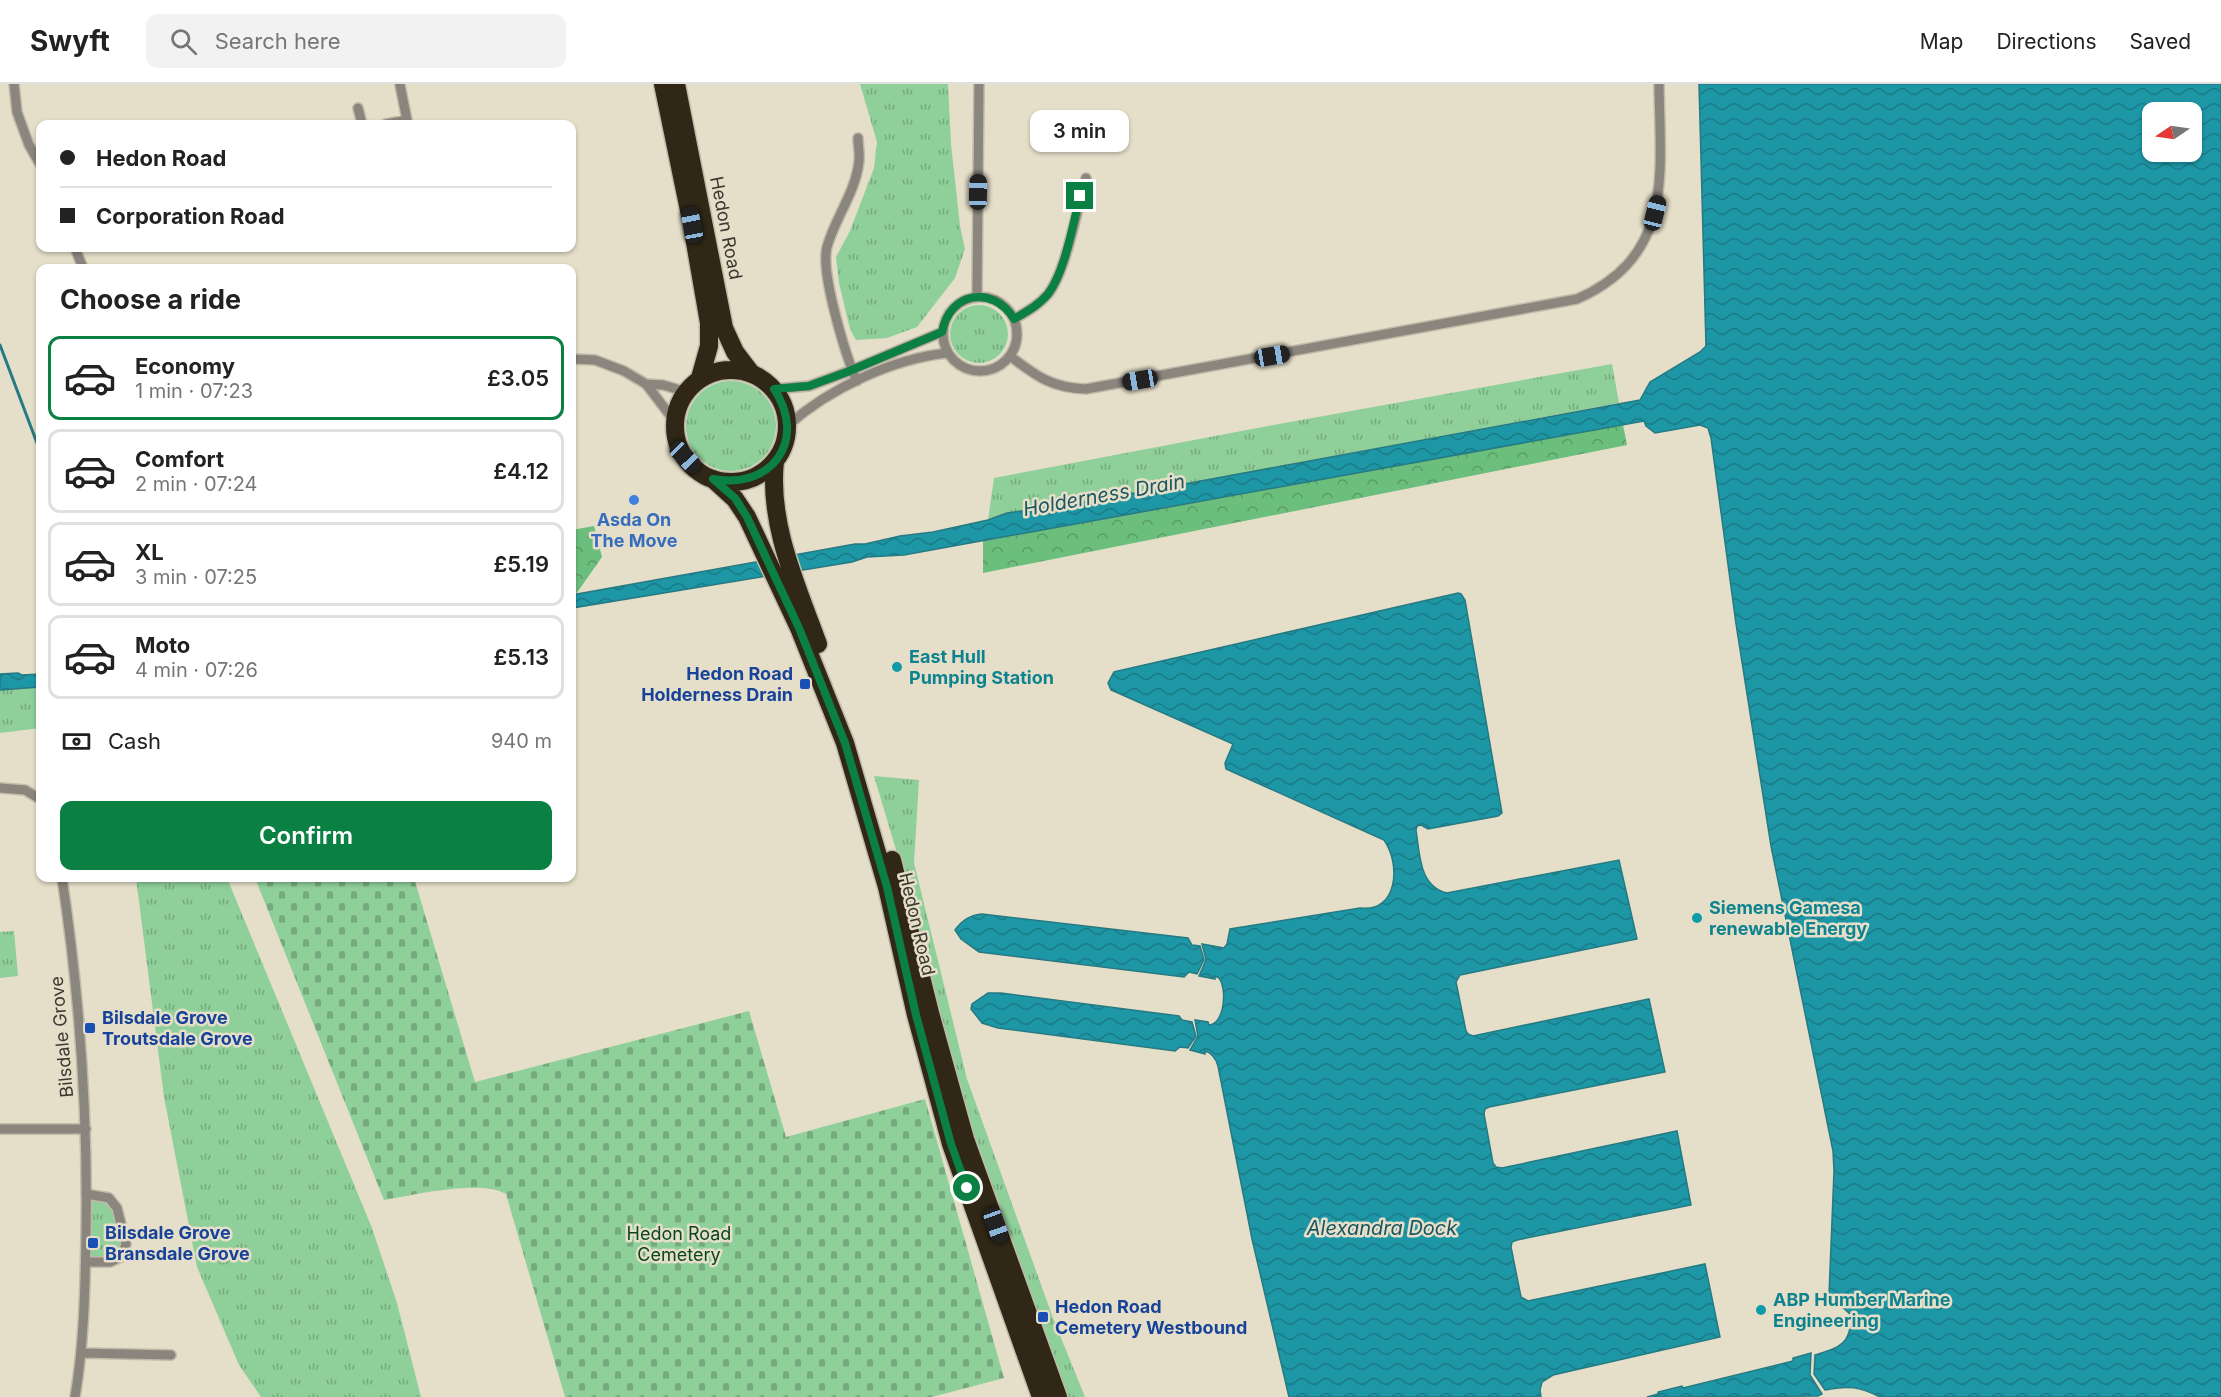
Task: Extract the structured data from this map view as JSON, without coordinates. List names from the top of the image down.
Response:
{
  "streets": {
    "highway": ["Hedon Road"],
    "street": ["Bilsdale Grove"]
  },
  "water": ["Holderness Drain", "Alexandra Dock"],
  "parks": ["Hedon Road Cemetery"],
  "places": {
    "other": [
      "Asda On The Move",
      "East Hull Pumping Station",
      "Siemens Gamesa renewable Energy",
      "ABP Humber Marine Engineering"
    ],
    "transit": [
      "Hedon Road Holderness Drain",
      "Bilsdale Grove Troutsdale Grove",
      "Bilsdale Grove Bransdale Grove",
      "Hedon Road Cemetery Westbound"
    ]
  },
  "north": "left",
  "page": {
    "header": "Swyft",
    "search": "Search here",
    "nav": ["Map", "Directions", "Saved"],
    "bubble": "3 min",
    "banner": ["Hedon Road", "Corporation Road"],
    "heading": "Choose a ride",
    "list": [
      {
        "name": "Economy",
        "note": "1 min · 07:23",
        "value": "£3.05"
      },
      {
        "name": "Comfort",
        "note": "2 min · 07:24",
        "value": "£4.12"
      },
      {
        "name": "XL",
        "note": "3 min · 07:25",
        "value": "£5.19"
      },
      {
        "name": "Moto",
        "note": "4 min · 07:26",
        "value": "£5.13"
      }
    ],
    "pay": ["Cash", "940 m"],
    "buttons": "Confirm"
  }
}
